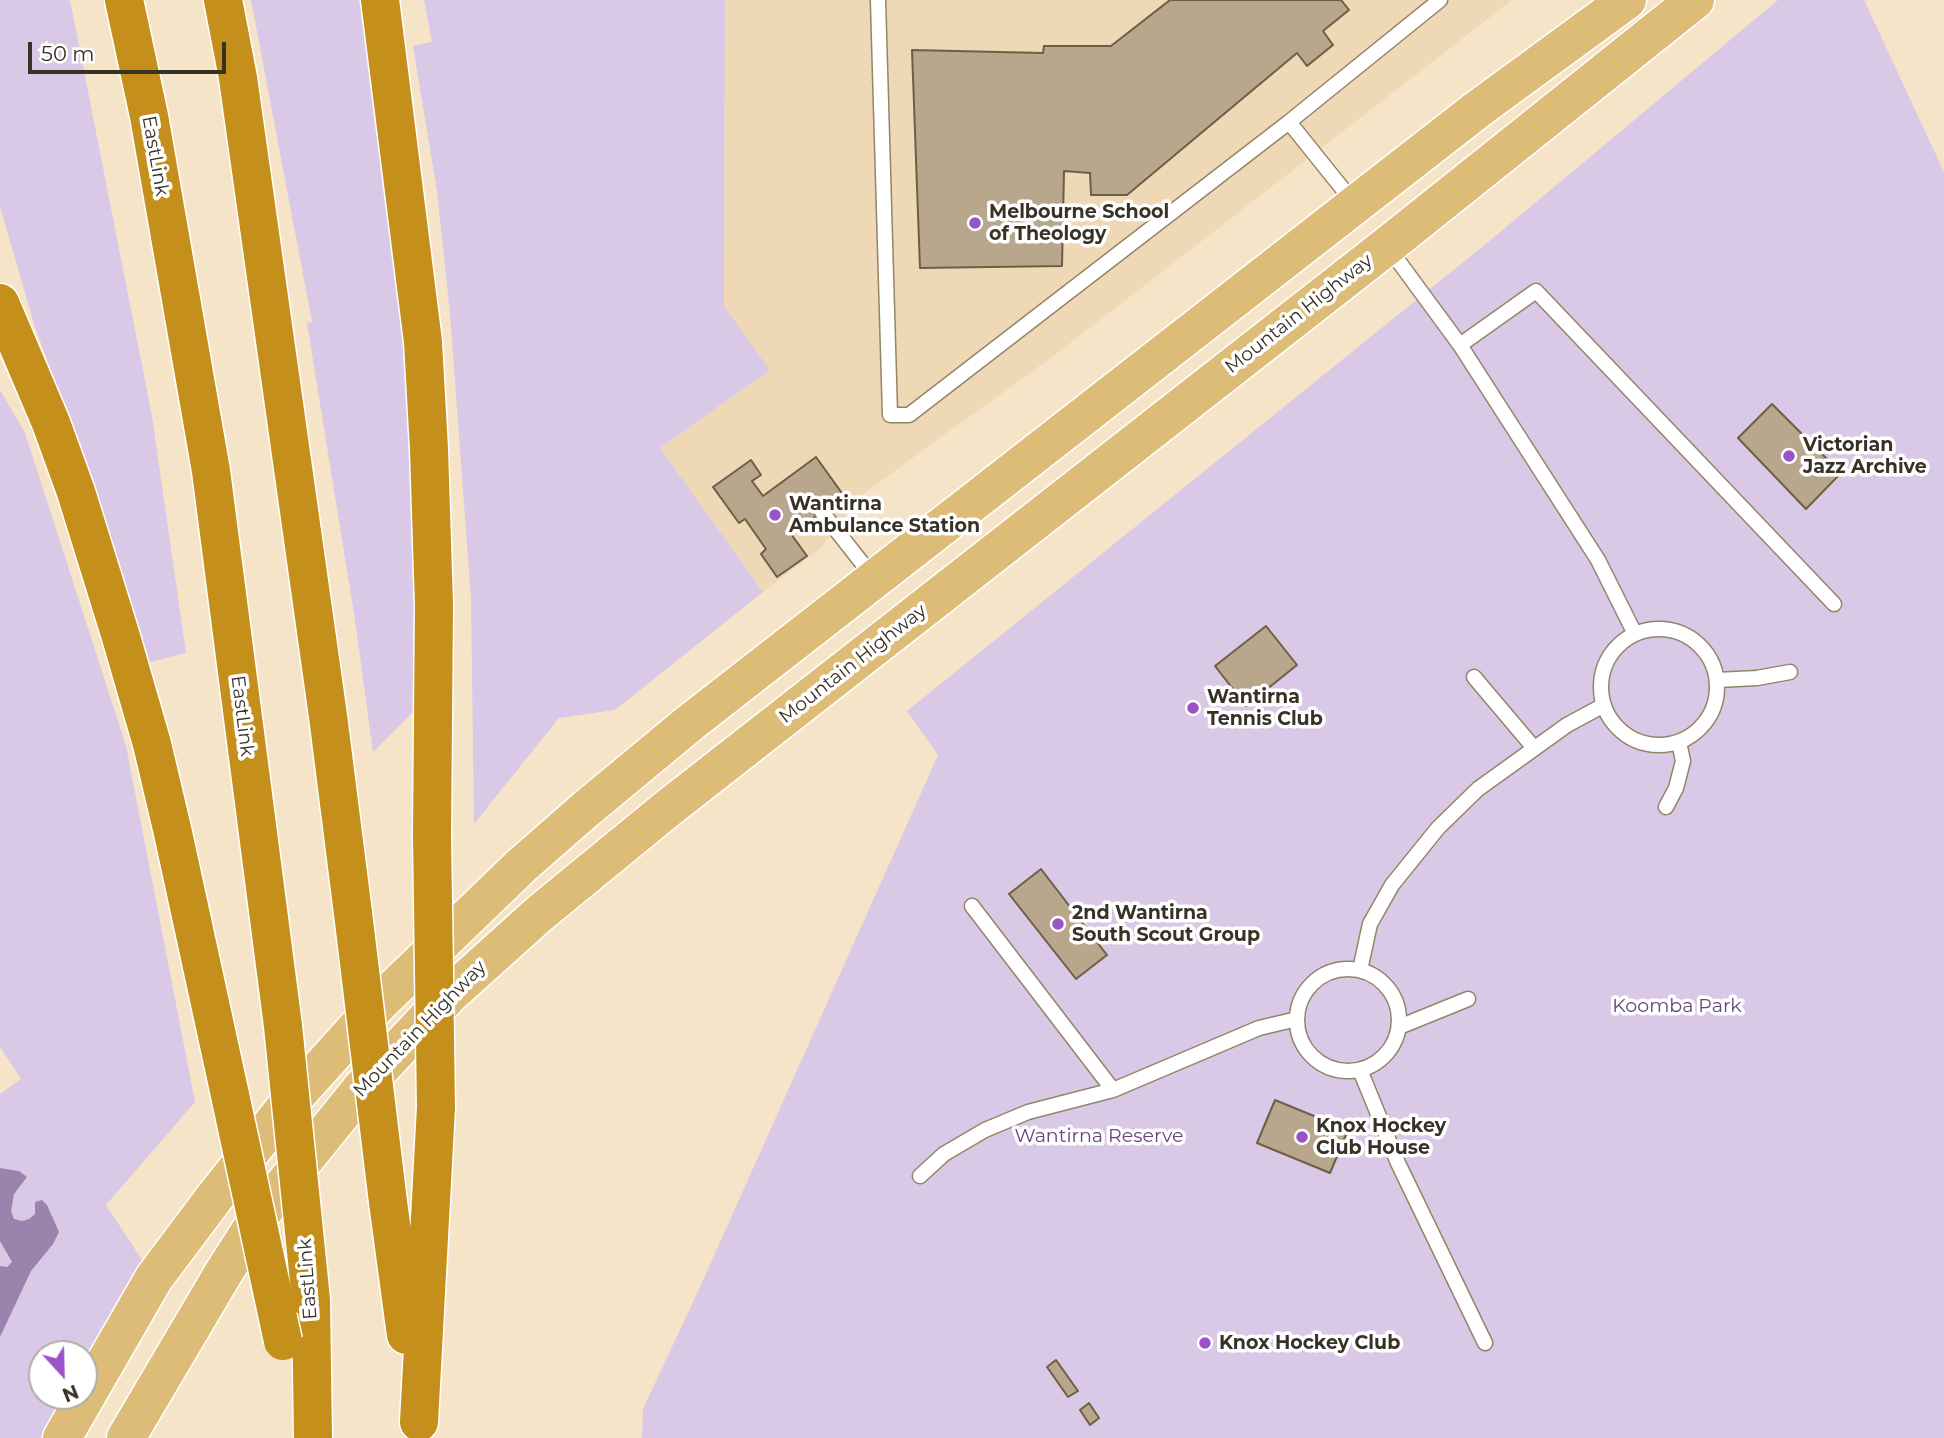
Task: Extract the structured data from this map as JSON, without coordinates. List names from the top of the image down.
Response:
{
  "streets": {
    "highway": ["EastLink"],
    "main road": ["Mountain Highway"]
  },
  "parks": ["Koomba Park", "Wantirna Reserve"],
  "places": [
    "Melbourne School of Theology",
    "Victorian Jazz Archive",
    "Wantirna Ambulance Station",
    "Wantirna Tennis Club",
    "2nd Wantirna South Scout Group",
    "Knox Hockey Club House",
    "Knox Hockey Club"
  ],
  "scale_bar": "50 m",
  "north": "bottom"
}
